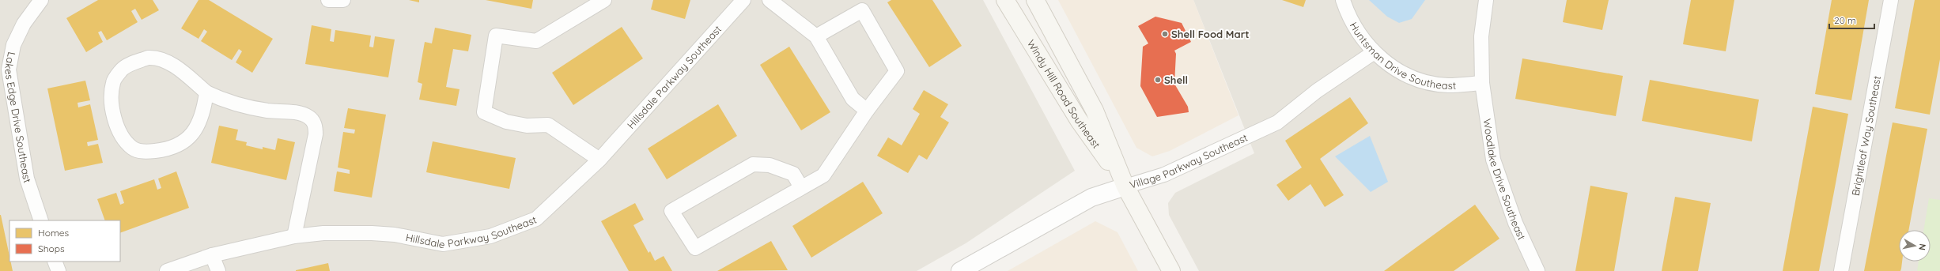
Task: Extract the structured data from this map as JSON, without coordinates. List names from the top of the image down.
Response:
{
  "streets": {
    "main road": ["Windy Hill Road Southeast"],
    "street": [
      "Huntsman Drive Southeast",
      "Hillsdale Parkway Southeast",
      "Lakes Edge Drive Southeast",
      "Brightleaf Way Southeast",
      "Village Parkway Southeast",
      "Woodlake Drive Southeast"
    ]
  },
  "crossings": [
    ["Huntsman Drive Southeast", "Village Parkway Southeast"],
    ["Huntsman Drive Southeast", "Woodlake Drive Southeast"],
    ["Windy Hill Road Southeast", "Village Parkway Southeast"]
  ],
  "places": ["Shell Food Mart", "Shell"],
  "legend": ["Homes", "Shops"],
  "scale_bar": "20 m",
  "north": "right"
}
